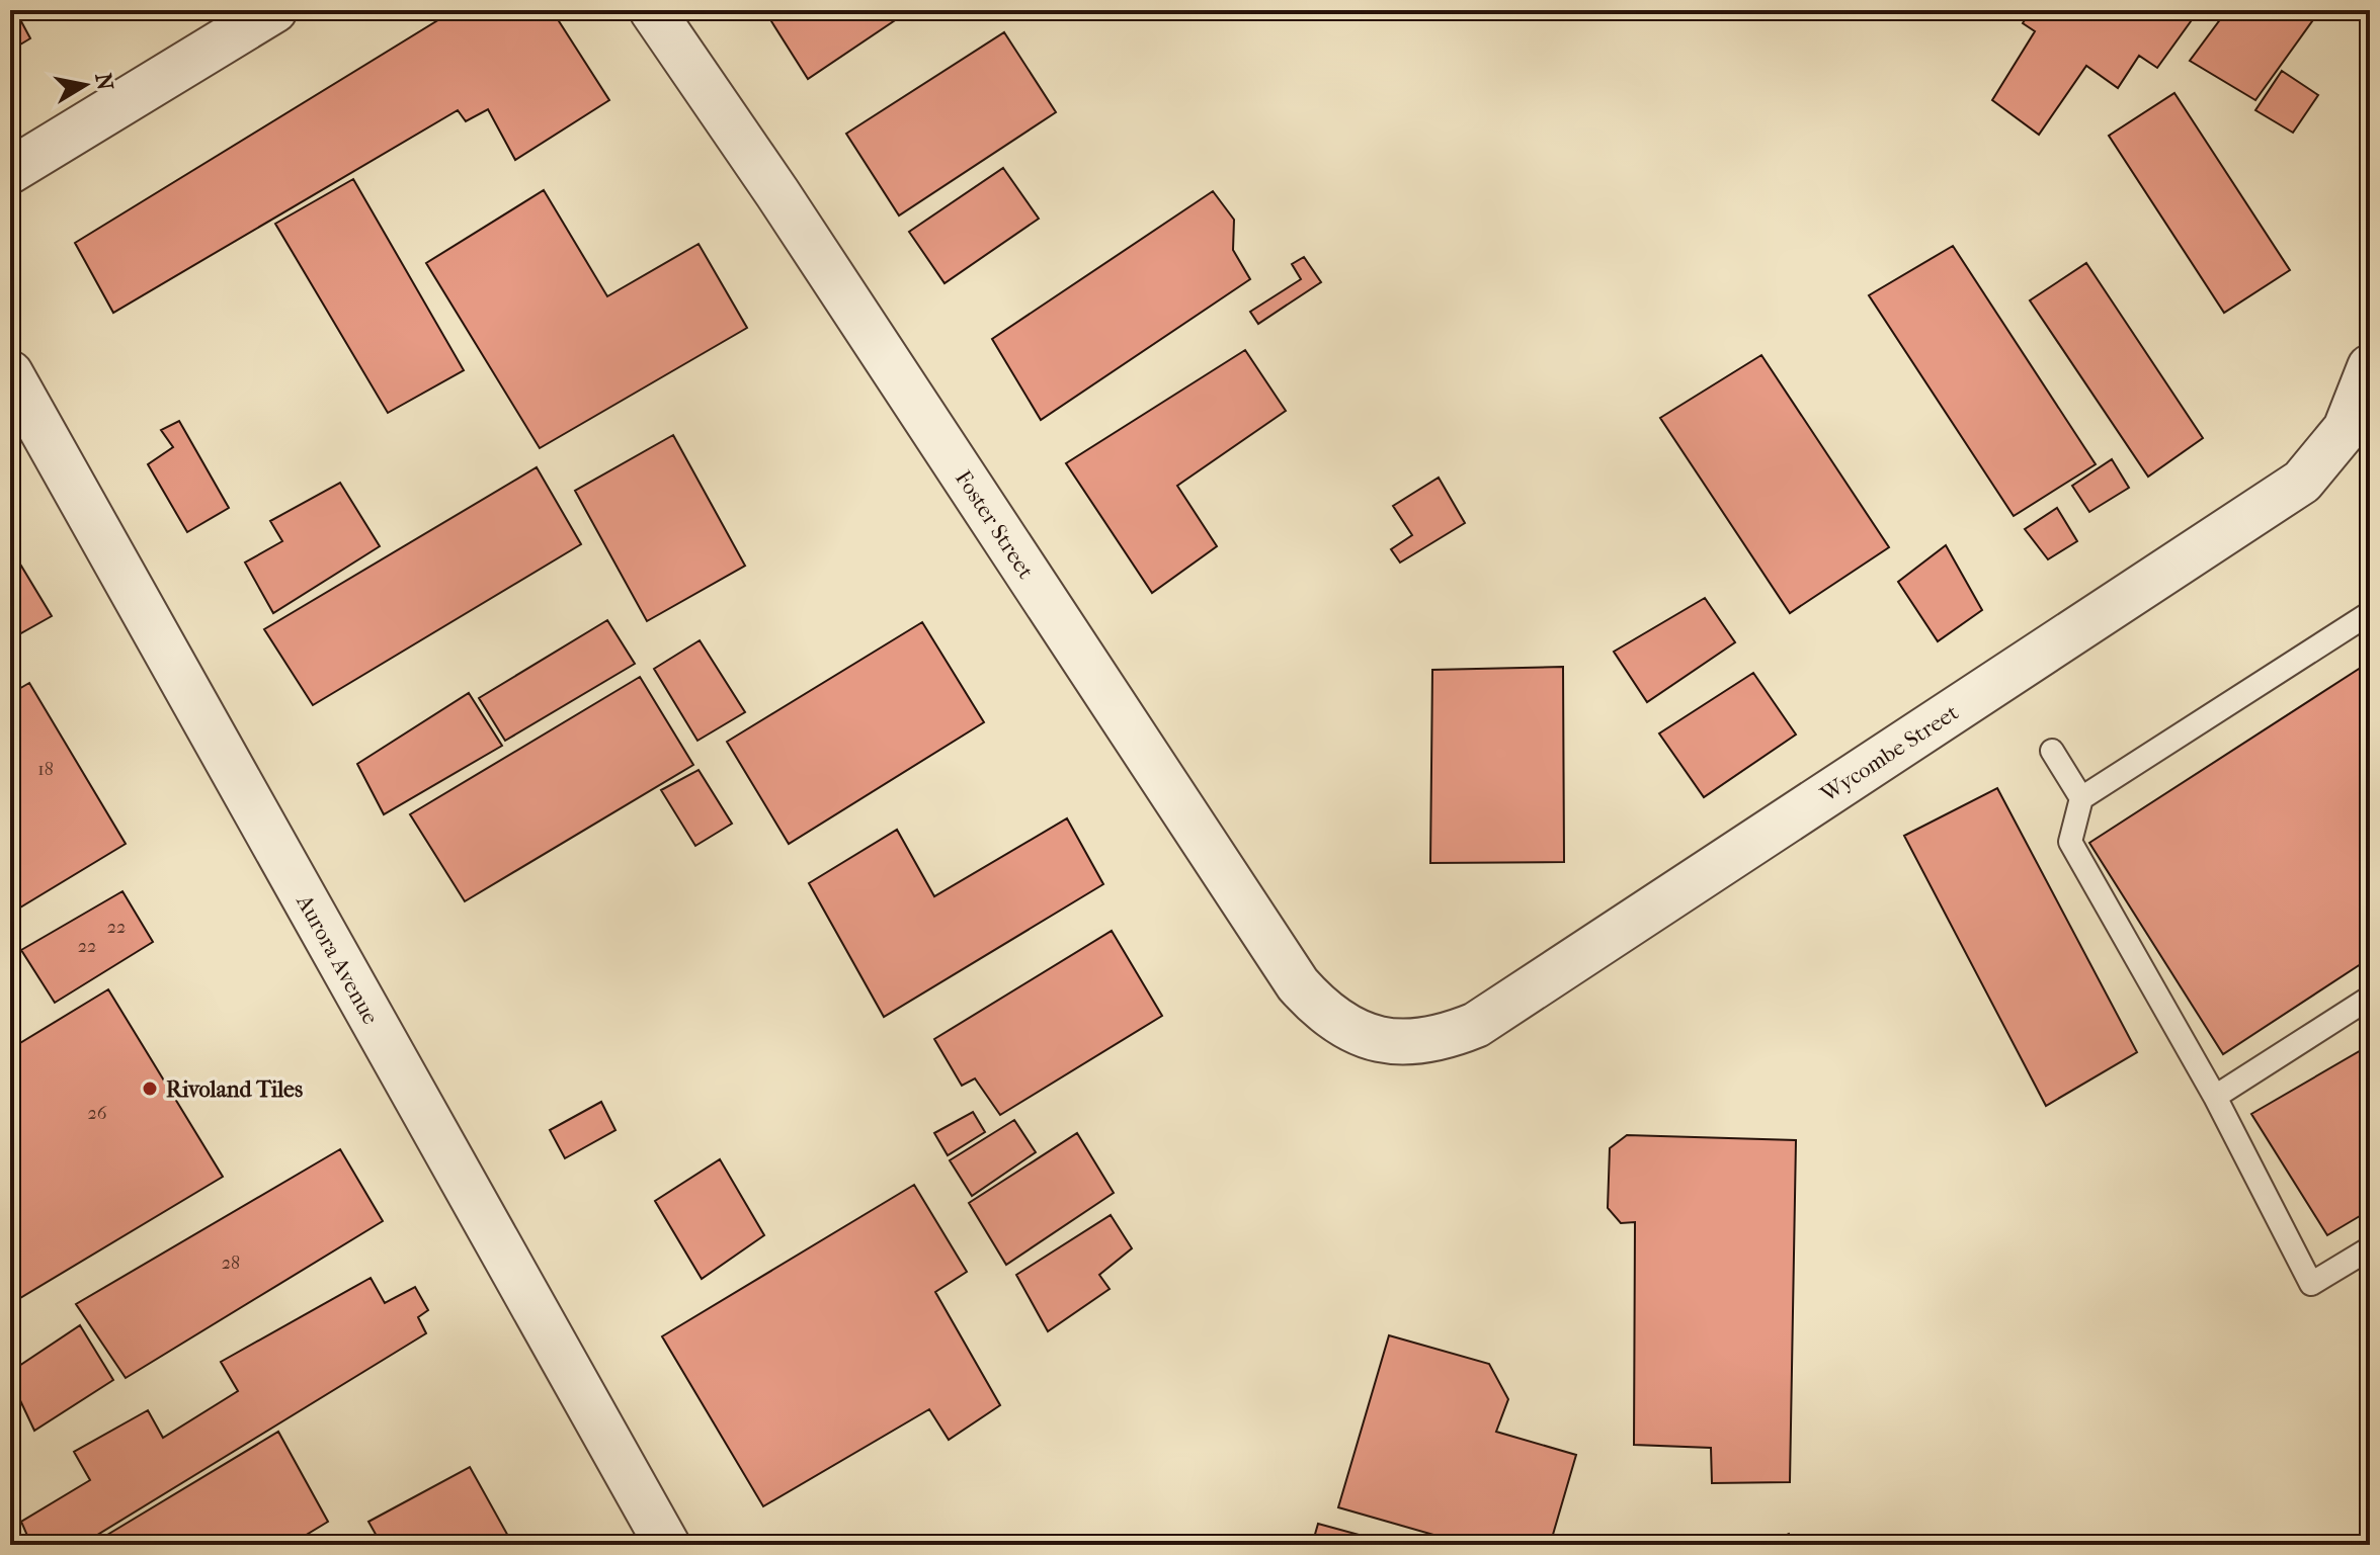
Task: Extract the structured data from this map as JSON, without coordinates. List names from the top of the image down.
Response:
{
  "streets": {
    "street": ["Foster Street", "Wycombe Street", "Aurora Avenue"]
  },
  "crossings": [
    ["Foster Street", "Wycombe Street"]
  ],
  "places": ["Rivoland Tiles"],
  "house_numbers": [
    "18",
    "22",
    "22",
    "26",
    "28"
  ],
  "north": "right"
}
